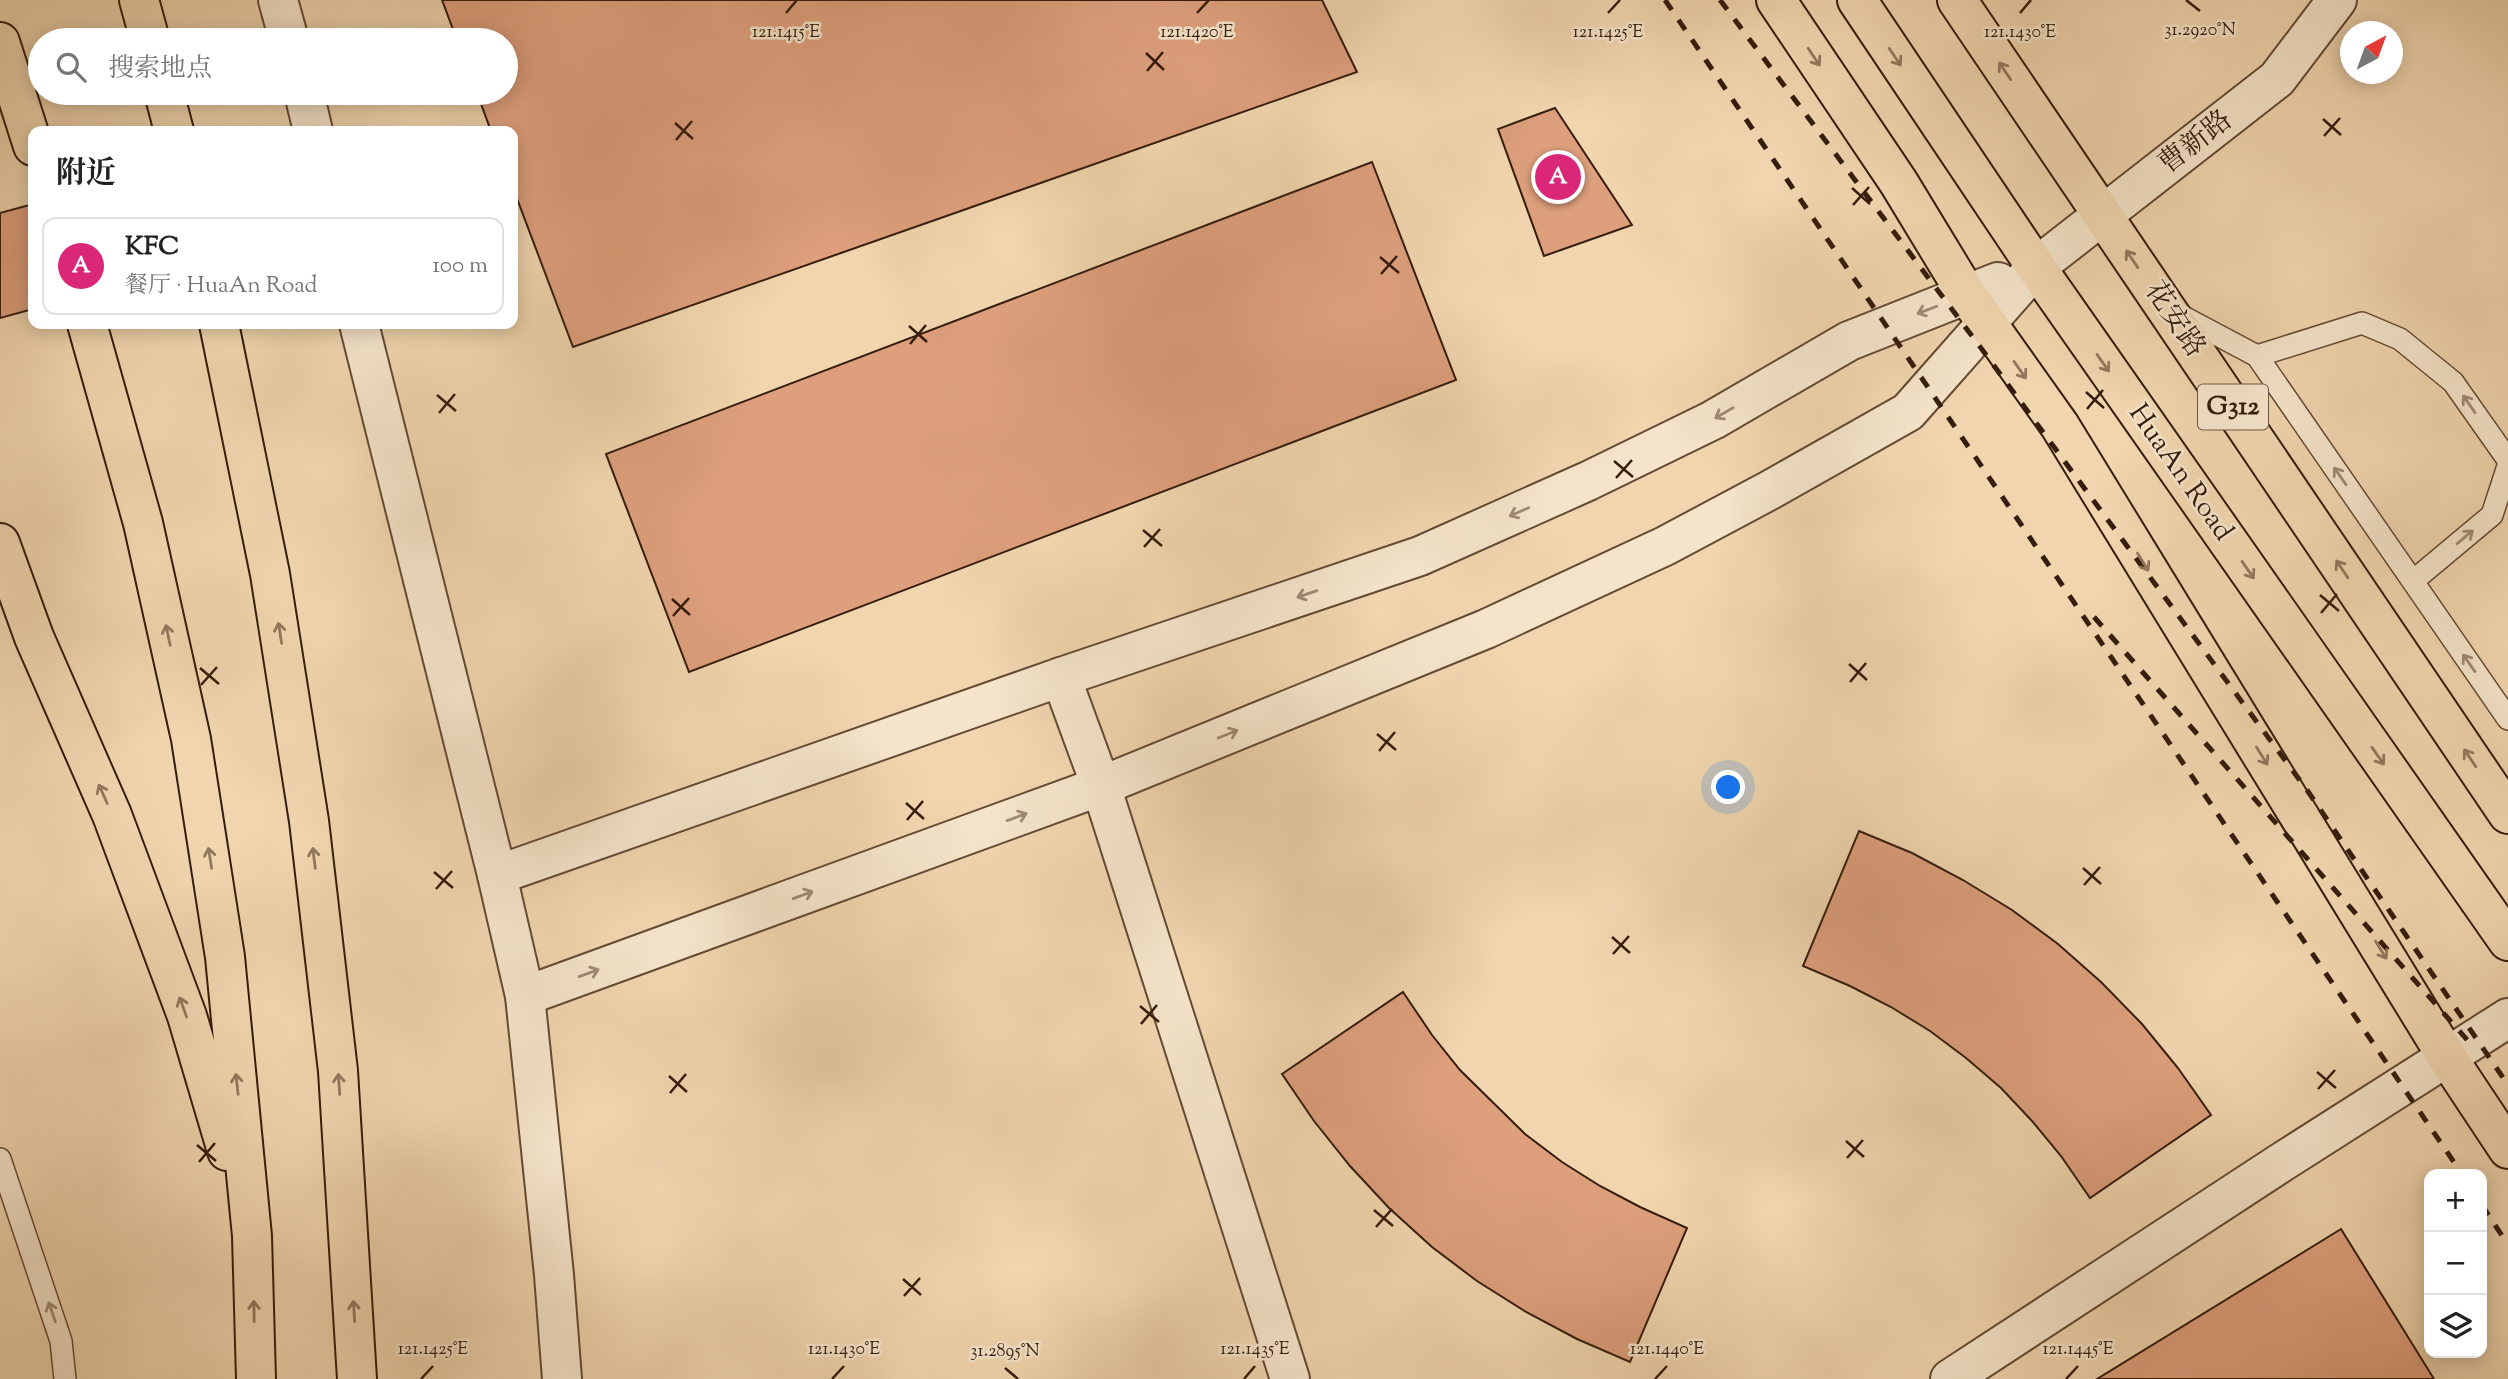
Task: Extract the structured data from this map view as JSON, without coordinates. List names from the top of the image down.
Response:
{
  "streets": {
    "highway": ["花安路", "G312", "HuaAn Road"],
    "street": ["曹新路"]
  },
  "crossings": [
    ["曹新路", "花安路"],
    ["曹新路", "HuaAn Road"]
  ],
  "north": "top right",
  "page": {
    "search": "搜索地点",
    "heading": "附近",
    "pins": "A",
    "list": [
      {
        "mark": "A",
        "name": "KFC",
        "note": "餐厅 · HuaAn Road",
        "value": "100 m"
      }
    ],
    "map_buttons": ["+", "−"]
  },
  "coordinates": [
    "31.2920°N",
    "121.1420°E",
    "121.1425°E",
    "121.1430°E",
    "121.1415°E",
    "121.1435°E",
    "121.1440°E",
    "121.1445°E",
    "31.2895°N"
  ]
}
